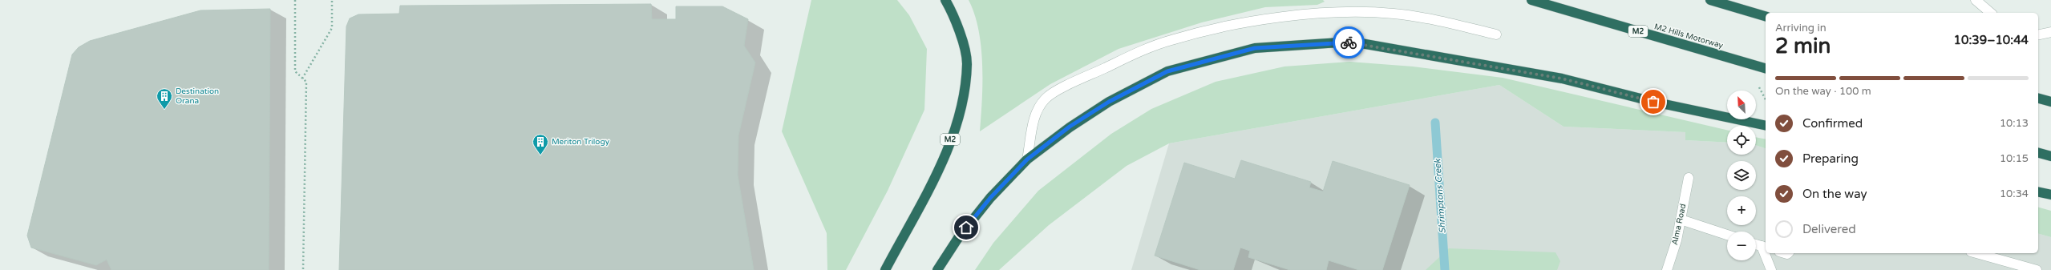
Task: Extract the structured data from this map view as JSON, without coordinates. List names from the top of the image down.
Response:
{
  "streets": {
    "highway": ["M2", "M2 Hills Motorway"],
    "street": ["Alma Road"]
  },
  "water": ["Shrimptons Creek"],
  "places": {
    "building": ["Destination Orana", "Meriton Trilogy"]
  },
  "north": "top left",
  "page": {
    "heading": ["2 min", "Arriving in", "10:39–10:44"],
    "bar": "On the way · 100 m",
    "map_buttons": ["+", "−"],
    "list": [
      ["Confirmed", "10:13"],
      ["Preparing", "10:15"],
      ["On the way", "10:34"],
      "Delivered"
    ]
  }
}
